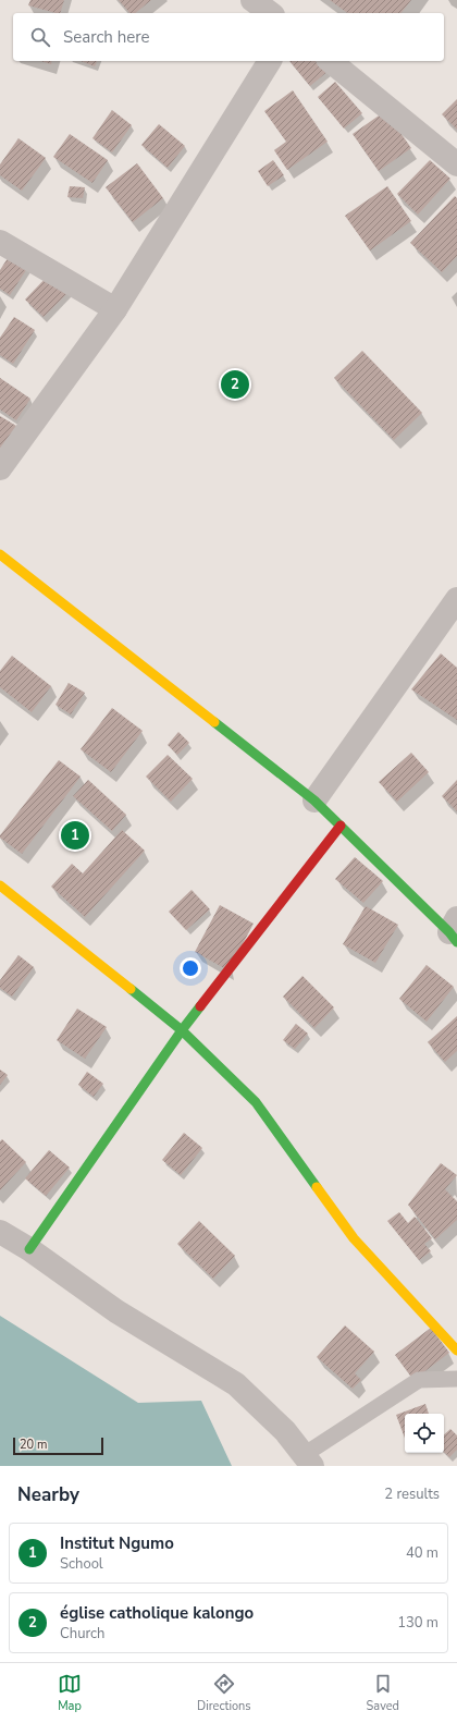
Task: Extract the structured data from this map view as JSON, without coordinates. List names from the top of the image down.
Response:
{
  "scale_bar": "20 m",
  "page": {
    "search": "Search here",
    "pins": ["2", "1"],
    "scale": "20 m",
    "heading": ["Nearby", "2 results"],
    "list": [
      {
        "mark": "1",
        "name": "Institut Ngumo",
        "note": "School",
        "value": "40 m"
      },
      {
        "mark": "2",
        "name": "église catholique kalongo",
        "note": "Church",
        "value": "130 m"
      }
    ],
    "nav": ["Map", "Directions", "Saved"]
  }
}
